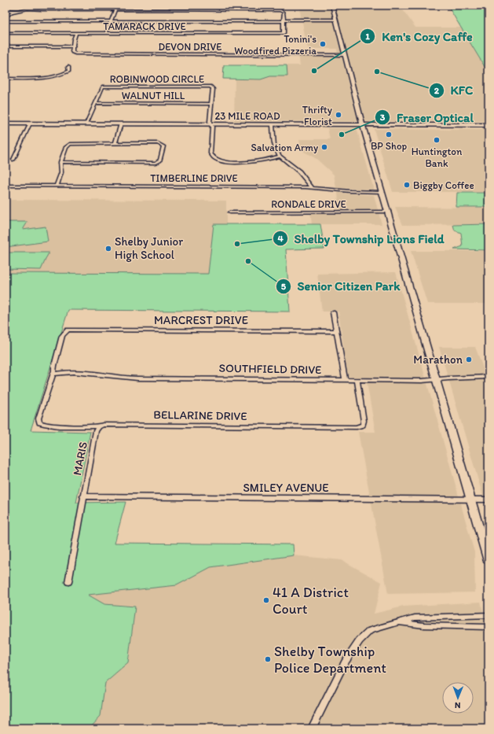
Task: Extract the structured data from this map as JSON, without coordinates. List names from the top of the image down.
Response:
{
  "streets": {
    "main road": ["23 MILE ROAD"],
    "street": [
      "TAMARACK DRIVE",
      "DEVON DRIVE",
      "ROBINWOOD CIRCLE",
      "WALNUT HILL",
      "TIMBERLINE DRIVE",
      "RONDALE DRIVE",
      "MARCREST DRIVE",
      "SOUTHFIELD DRIVE",
      "BELLARINE DRIVE",
      "MARIS",
      "SMILEY AVENUE"
    ]
  },
  "crossings": [
    ["ROBINWOOD CIRCLE", "WALNUT HILL"],
    ["MARCREST DRIVE", "SOUTHFIELD DRIVE"],
    ["MARCREST DRIVE", "BELLARINE DRIVE"],
    ["SOUTHFIELD DRIVE", "BELLARINE DRIVE"],
    ["BELLARINE DRIVE", "MARIS"],
    ["MARIS", "SMILEY AVENUE"]
  ],
  "places": [
    "Tonini's Woodfired Pizzeria",
    "Ken's Cozy Caffe",
    "KFC",
    "Thrifty Florist",
    "Fraser Optical",
    "BP Shop",
    "Huntington Bank",
    "Salvation Army",
    "Biggby Coffee",
    "Shelby Township Lions Field",
    "Shelby Junior High School",
    "Senior Citizen Park",
    "Marathon",
    "41 A District Court",
    "Shelby Township Police Department"
  ],
  "north": "bottom"
}
